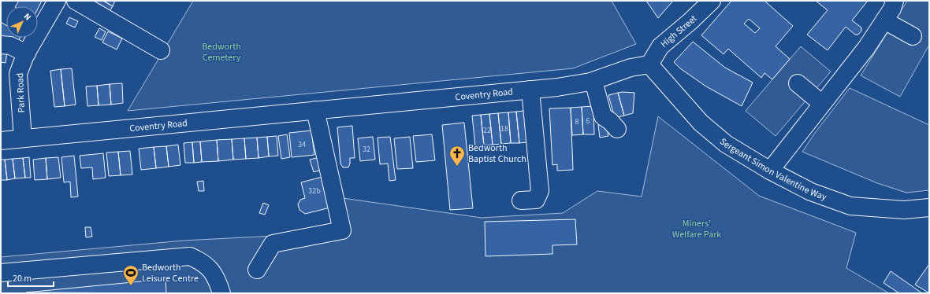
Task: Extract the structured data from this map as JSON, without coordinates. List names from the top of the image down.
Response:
{
  "streets": {
    "main road": [
      "High Street",
      "Park Road",
      "Coventry Road",
      "Sergeant Simon Valentine Way"
    ]
  },
  "crossings": [
    ["High Street", "Coventry Road"],
    ["High Street", "Sergeant Simon Valentine Way"],
    ["Park Road", "Coventry Road"],
    ["Coventry Road", "Sergeant Simon Valentine Way"]
  ],
  "parks": ["Bedworth Cemetery", "Miners' Welfare Park"],
  "places": {
    "church": ["Bedworth Baptist Church"],
    "sports": ["Bedworth Leisure Centre"]
  },
  "house_numbers": [
    "6",
    "8",
    "18",
    "22",
    "34",
    "32",
    "32b"
  ],
  "scale_bar": "20 m",
  "north": "top right"
}
